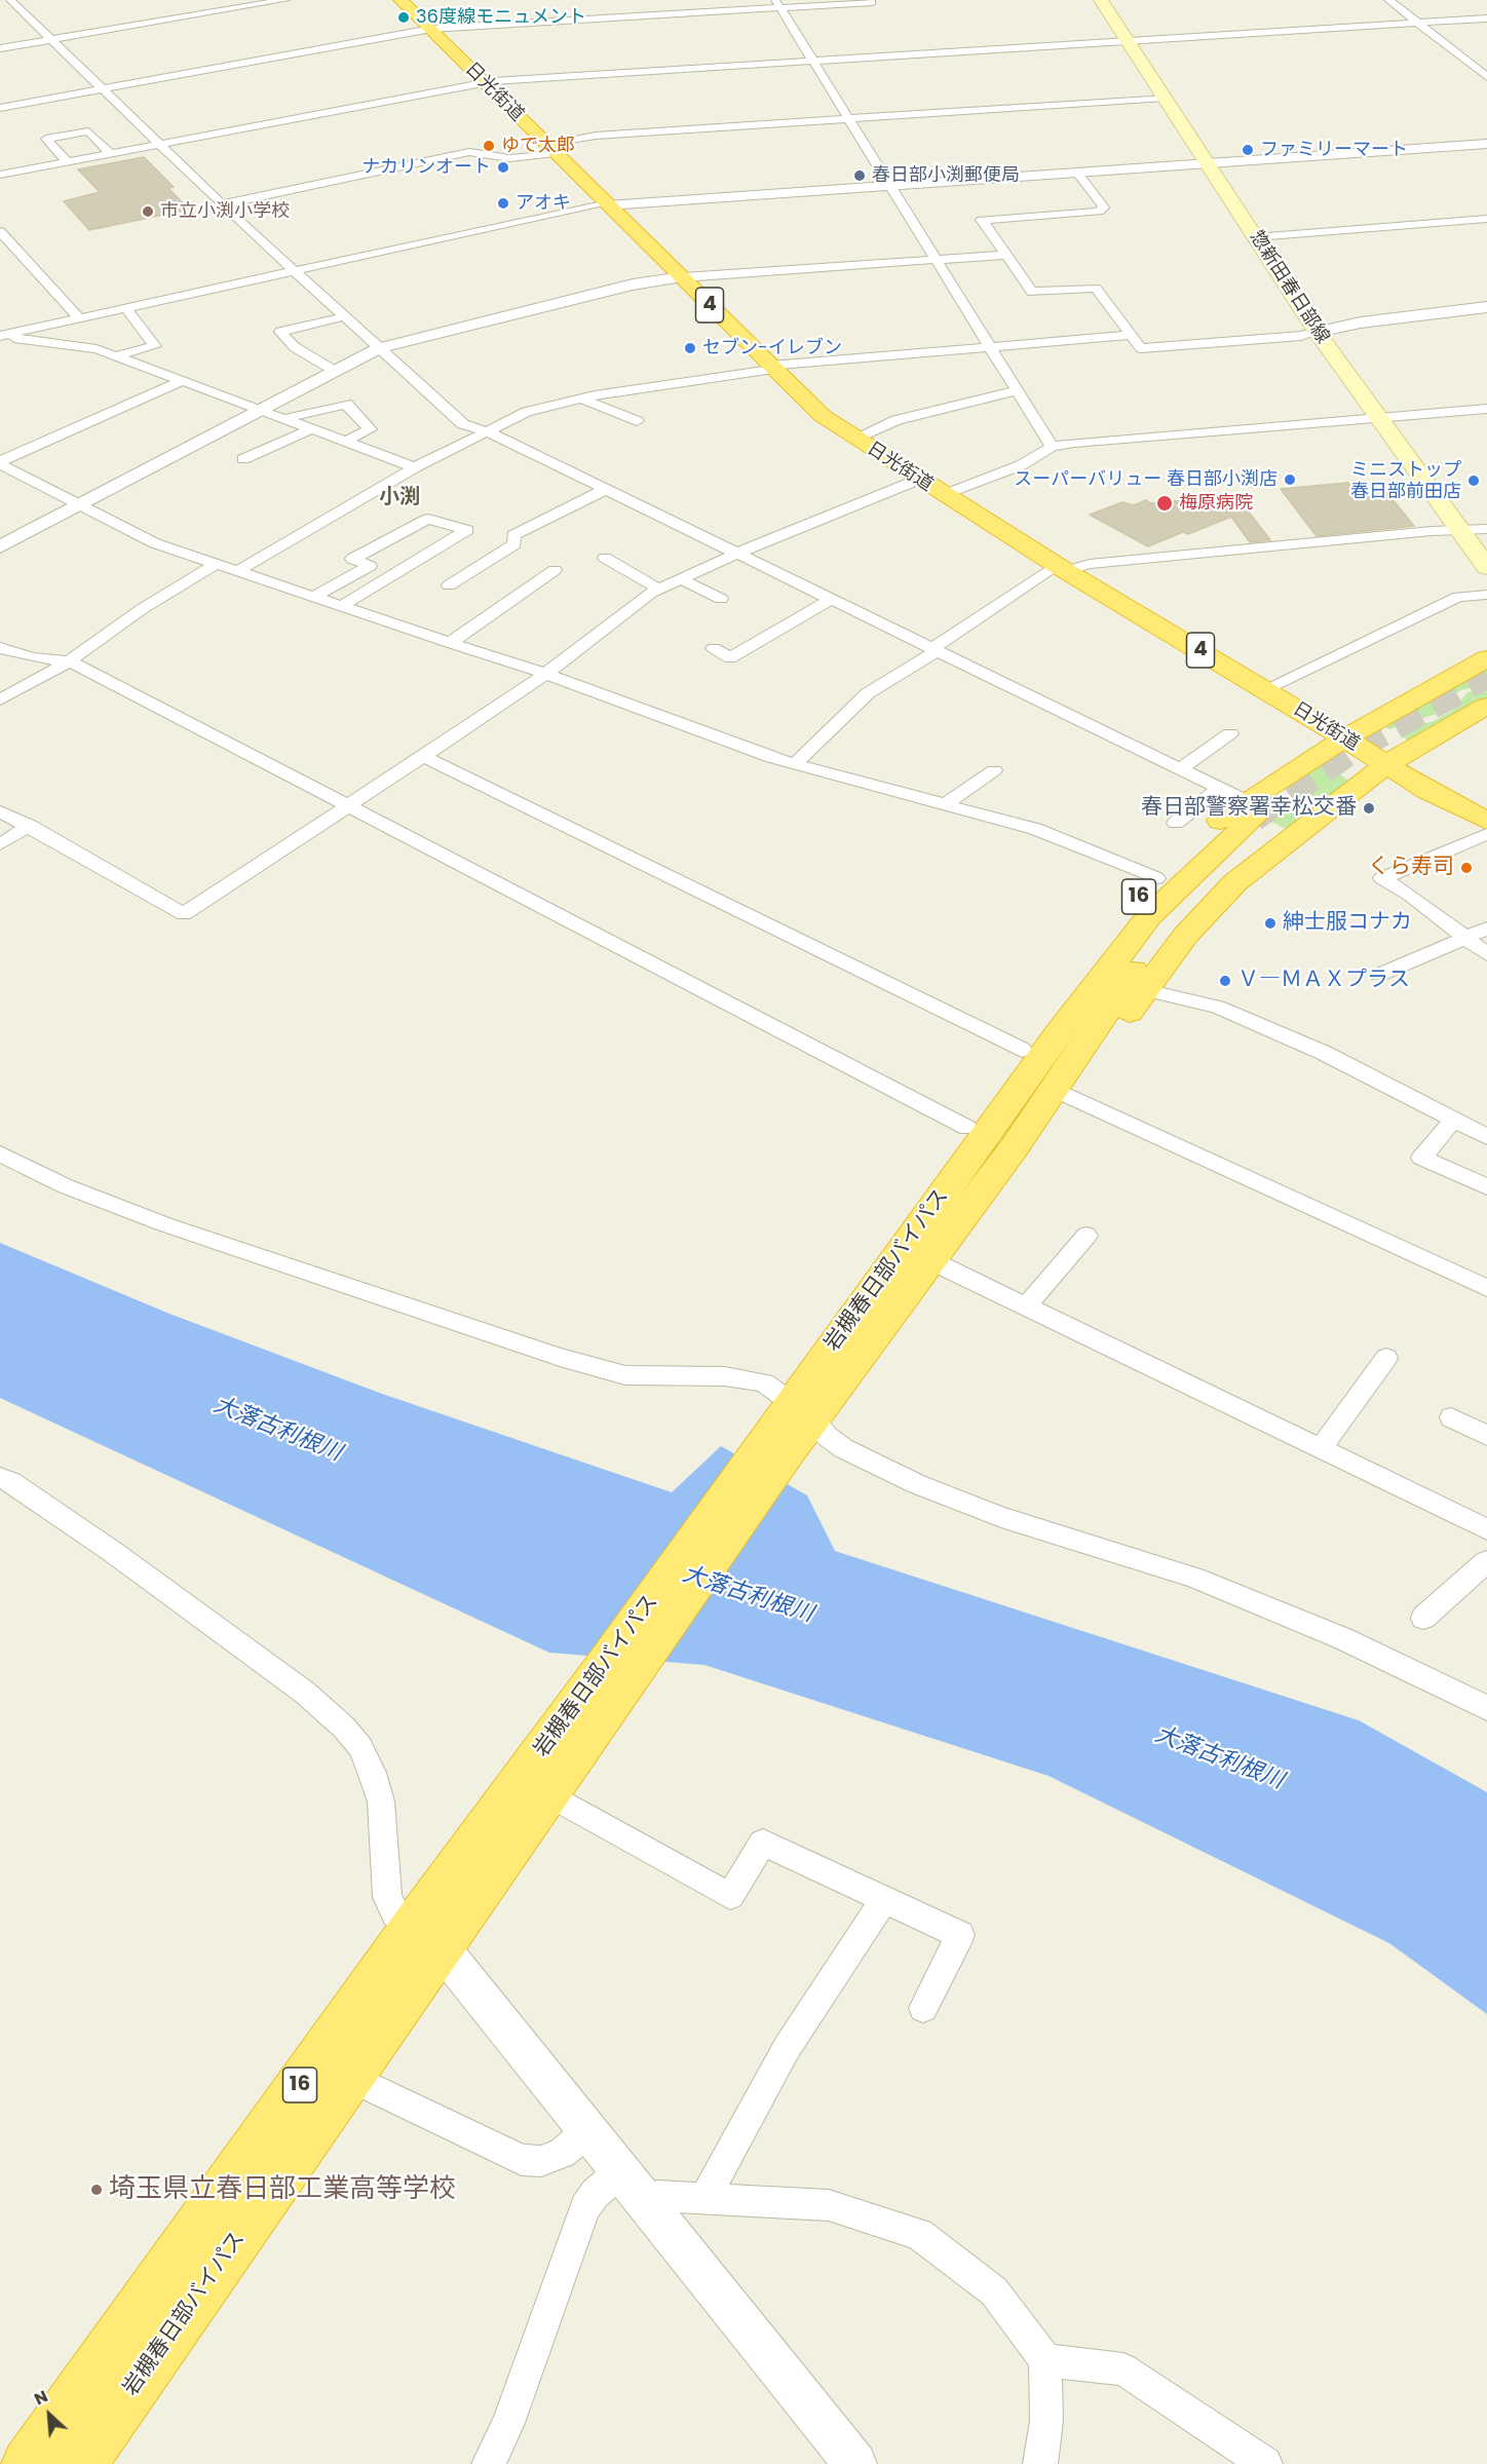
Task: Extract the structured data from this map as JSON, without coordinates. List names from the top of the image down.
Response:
{
  "streets": {
    "highway": [
      "日光街道",
      "4",
      "16",
      "岩槻春日部バイパス"
    ],
    "main road": ["惣新田春日部線"]
  },
  "crossings": [
    ["日光街道", "16"],
    ["16", "岩槻春日部バイパス"]
  ],
  "districts": ["小渕"],
  "water": ["大落古利根川"],
  "places": [
    "36度線モニュメント",
    "ゆで太郎",
    "ファミリーマート",
    "ナカリンオート",
    "春日部小渕郵便局",
    "アオキ",
    "市立小渕小学校",
    "セブン-イレブン",
    "スーパーバリュー 春日部小渕店",
    "ミニストップ 春日部前田店",
    "梅原病院",
    "春日部警察署幸松交番",
    "くら寿司",
    "紳士服コナカ",
    "Ｖ―ＭＡＸプラス",
    "埼玉県立春日部工業高等学校"
  ],
  "north": "top left"
}
